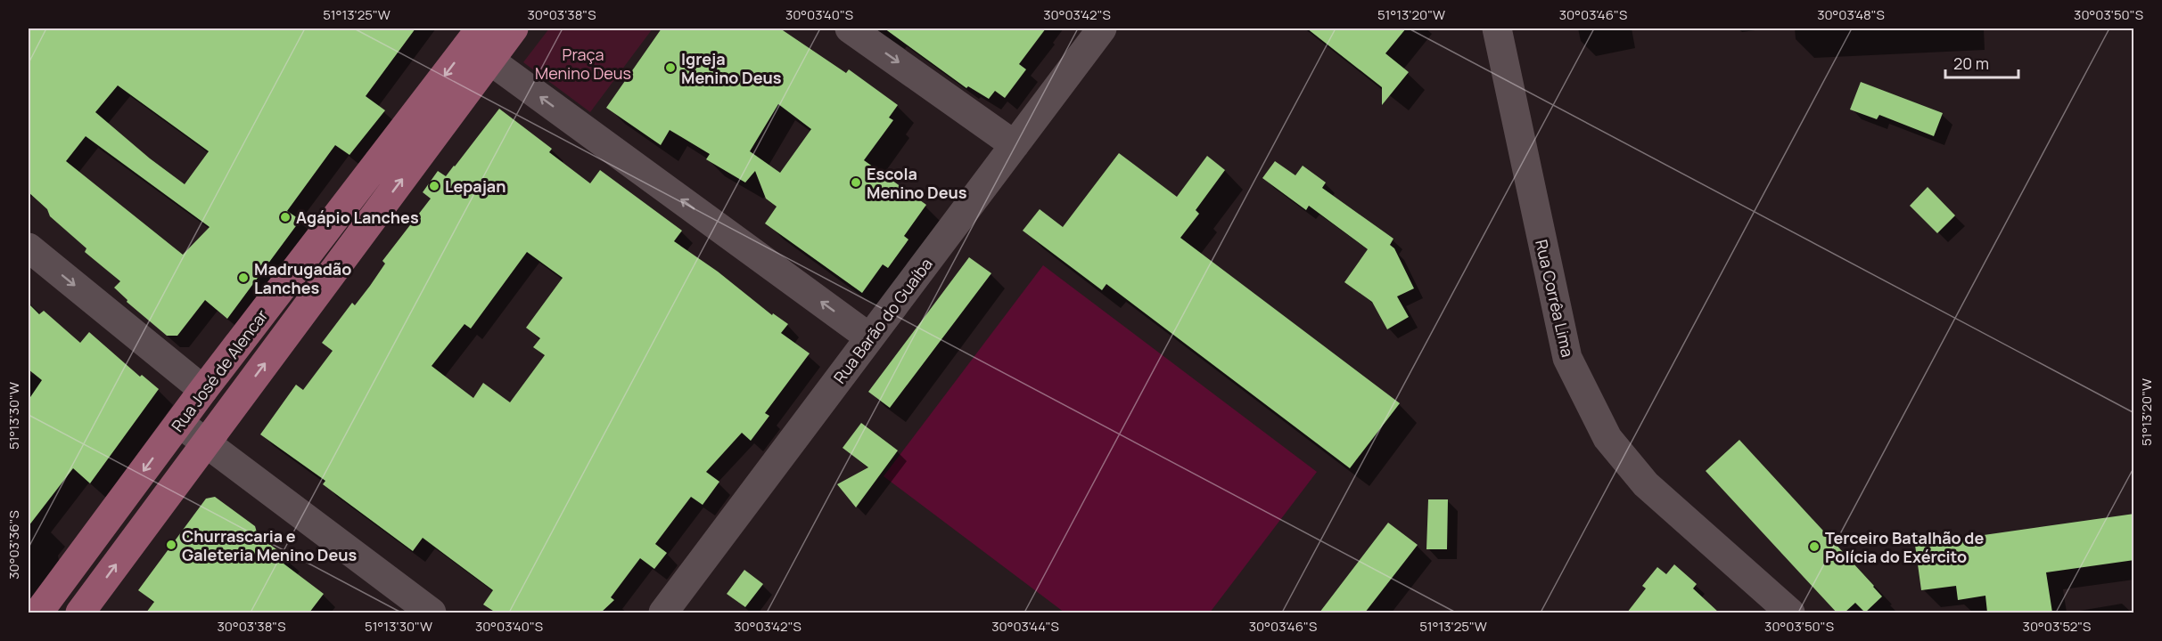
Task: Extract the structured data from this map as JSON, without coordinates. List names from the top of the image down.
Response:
{
  "streets": {
    "main road": ["Rua José de Alencar"],
    "street": ["Rua Corrêa Lima", "Rua Barão do Guaíba"]
  },
  "parks": ["Praça Menino Deus"],
  "places": [
    "Igreja Menino Deus",
    "Escola Menino Deus",
    "Lepajan",
    "Agápio Lanches",
    "Madrugadão Lanches",
    "Churrascaria e Galeteria Menino Deus",
    "Terceiro Batalhão de Polícia do Exército"
  ],
  "scale_bar": "20 m",
  "coordinates": [
    "51°13'25\"W",
    "30°03'38\"S",
    "30°03'40\"S",
    "30°03'42\"S",
    "51°13'20\"W",
    "30°03'46\"S",
    "30°03'48\"S",
    "30°03'50\"S",
    "51°13'30\"W",
    "30°03'36\"S",
    "30°03'44\"S",
    "30°03'52\"S"
  ]
}
